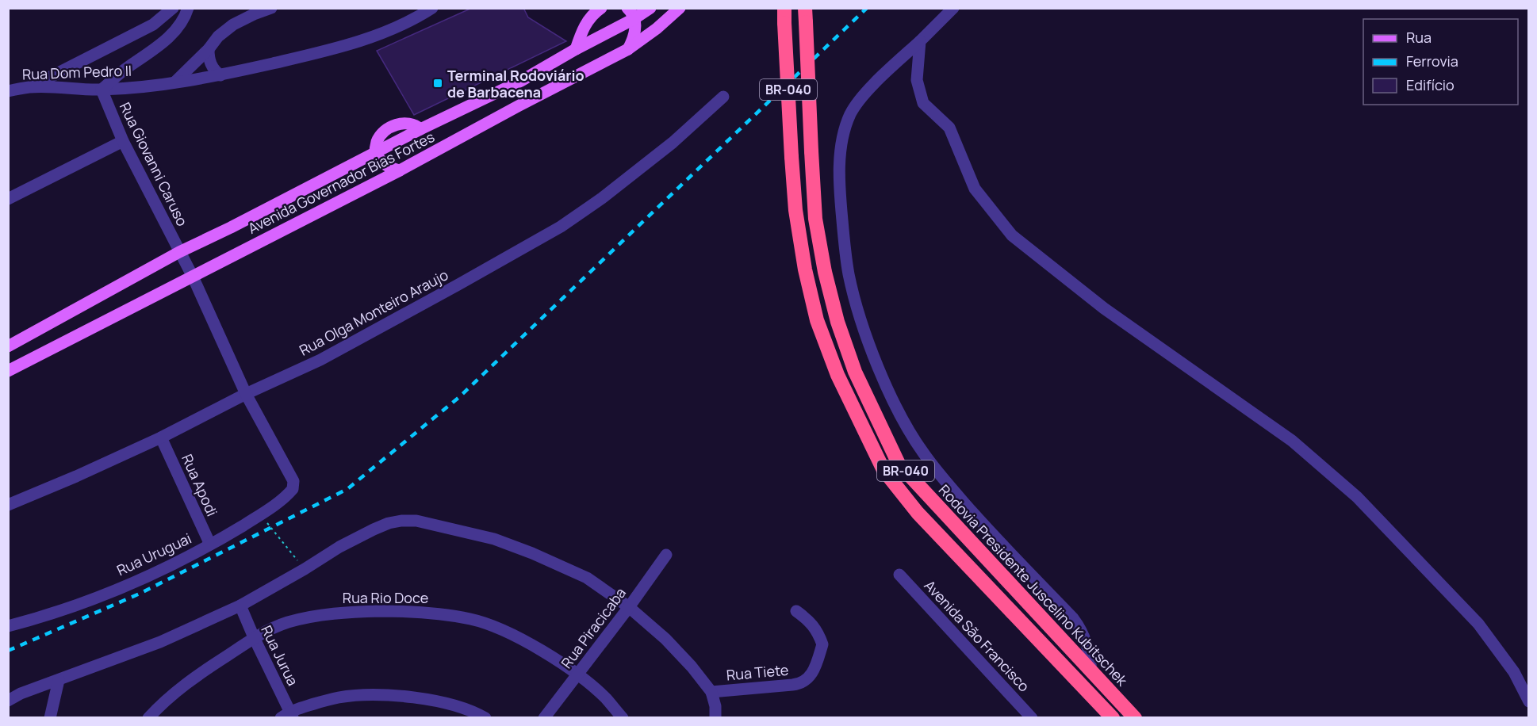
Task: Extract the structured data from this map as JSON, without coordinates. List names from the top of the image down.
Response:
{
  "streets": {
    "highway": ["BR-040", "Rodovia Presidente Juscelino Kubitschek"],
    "main road": ["Avenida Governador Bias Fortes"],
    "street": [
      "Rua Dom Pedro II",
      "Rua Giovanni Caruso",
      "Rua Olga Monteiro Araujo",
      "Rua Apodi",
      "Rua Uruguai",
      "Rua Rio Doce",
      "Rua Piracicaba",
      "Avenida São Francisco",
      "Rua Jurua",
      "Rua Tiete"
    ]
  },
  "crossings": [
    ["Rua Dom Pedro II", "Rua Giovanni Caruso"],
    ["Rua Giovanni Caruso", "Avenida Governador Bias Fortes"],
    ["Rua Giovanni Caruso", "Rua Olga Monteiro Araujo"],
    ["Rua Giovanni Caruso", "Rua Uruguai"],
    ["Rua Olga Monteiro Araujo", "Rua Apodi"],
    ["Rua Apodi", "Rua Uruguai"],
    ["Rua Rio Doce", "Rua Piracicaba"],
    ["Rua Rio Doce", "Rua Jurua"]
  ],
  "places": {
    "transit": ["Terminal Rodoviário de Barbacena"]
  },
  "legend": ["Rua", "Ferrovia", "Edifício"]
}
